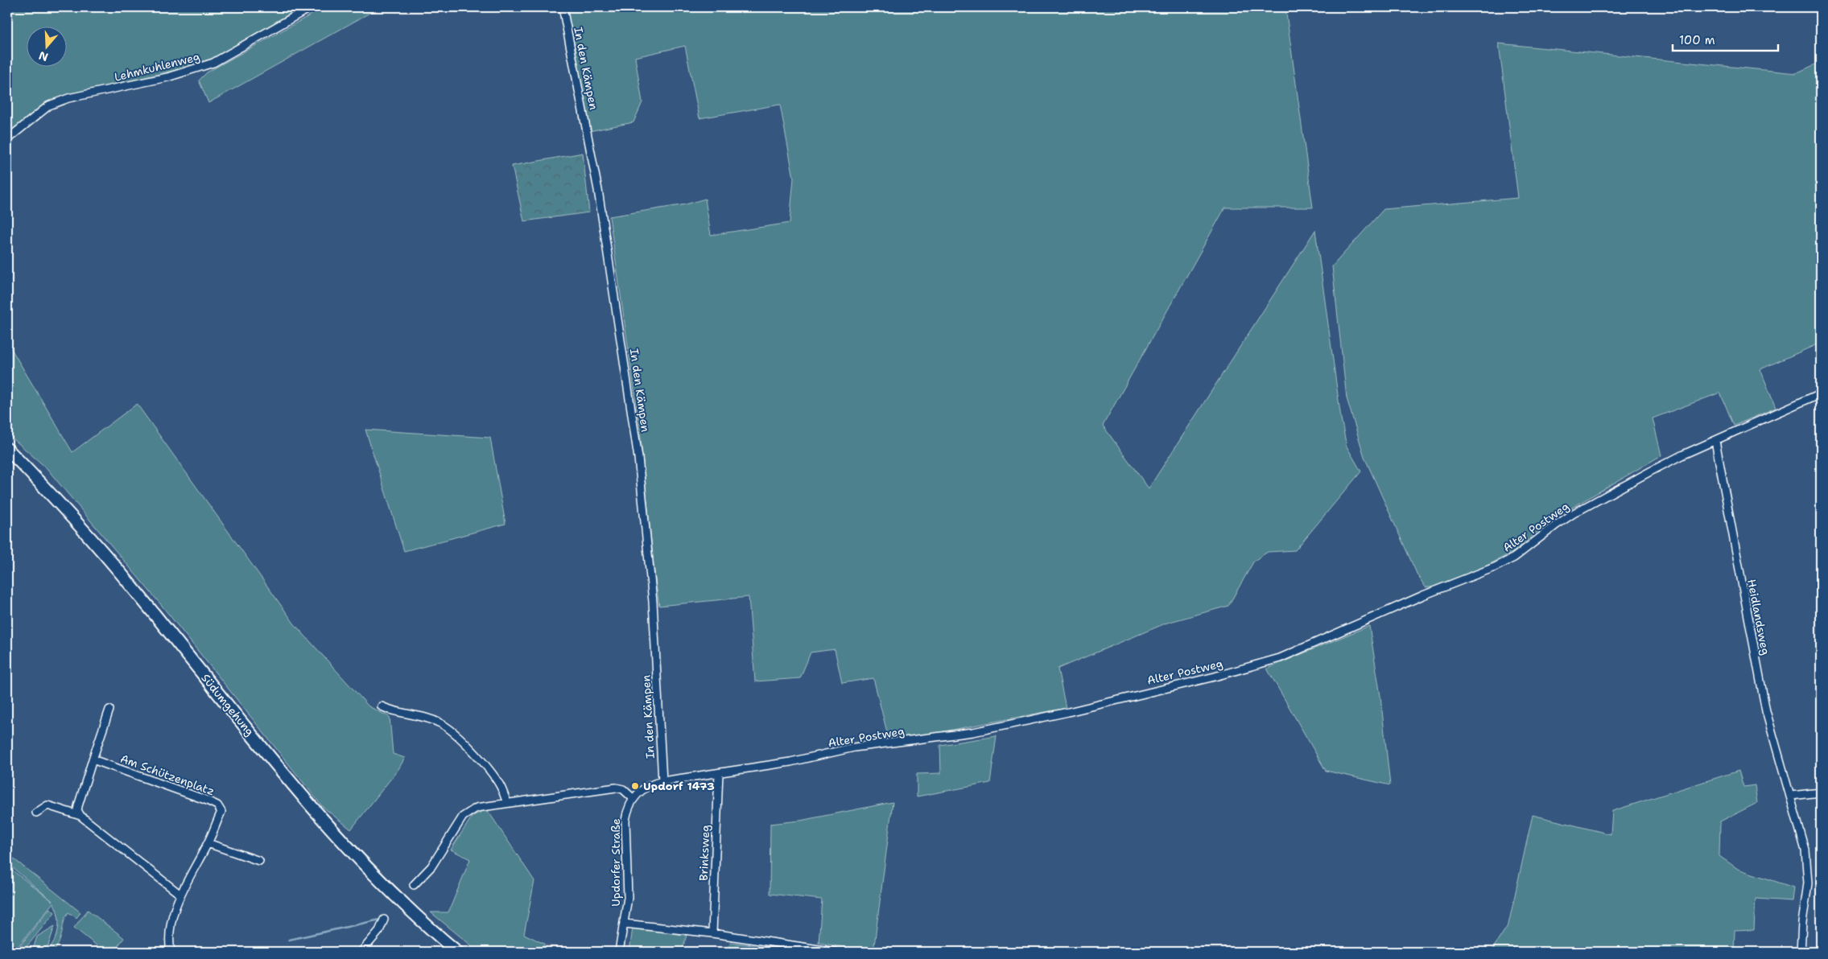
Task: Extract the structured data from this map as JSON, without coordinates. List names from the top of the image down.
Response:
{
  "streets": {
    "main road": ["Südumgehung"],
    "street": [
      "Lehmkuhlenweg",
      "In den Kämpen",
      "Alter Postweg",
      "Heidlandsweg",
      "Am Schützenplatz",
      "Brinksweg",
      "Updorfer Straße"
    ]
  },
  "crossings": [
    ["In den Kämpen", "Alter Postweg"],
    ["Alter Postweg", "Heidlandsweg"],
    ["Alter Postweg", "Brinksweg"],
    ["Alter Postweg", "Updorfer Straße"]
  ],
  "places": ["Updorf 1473"],
  "scale_bar": "100 m",
  "north": "bottom"
}
